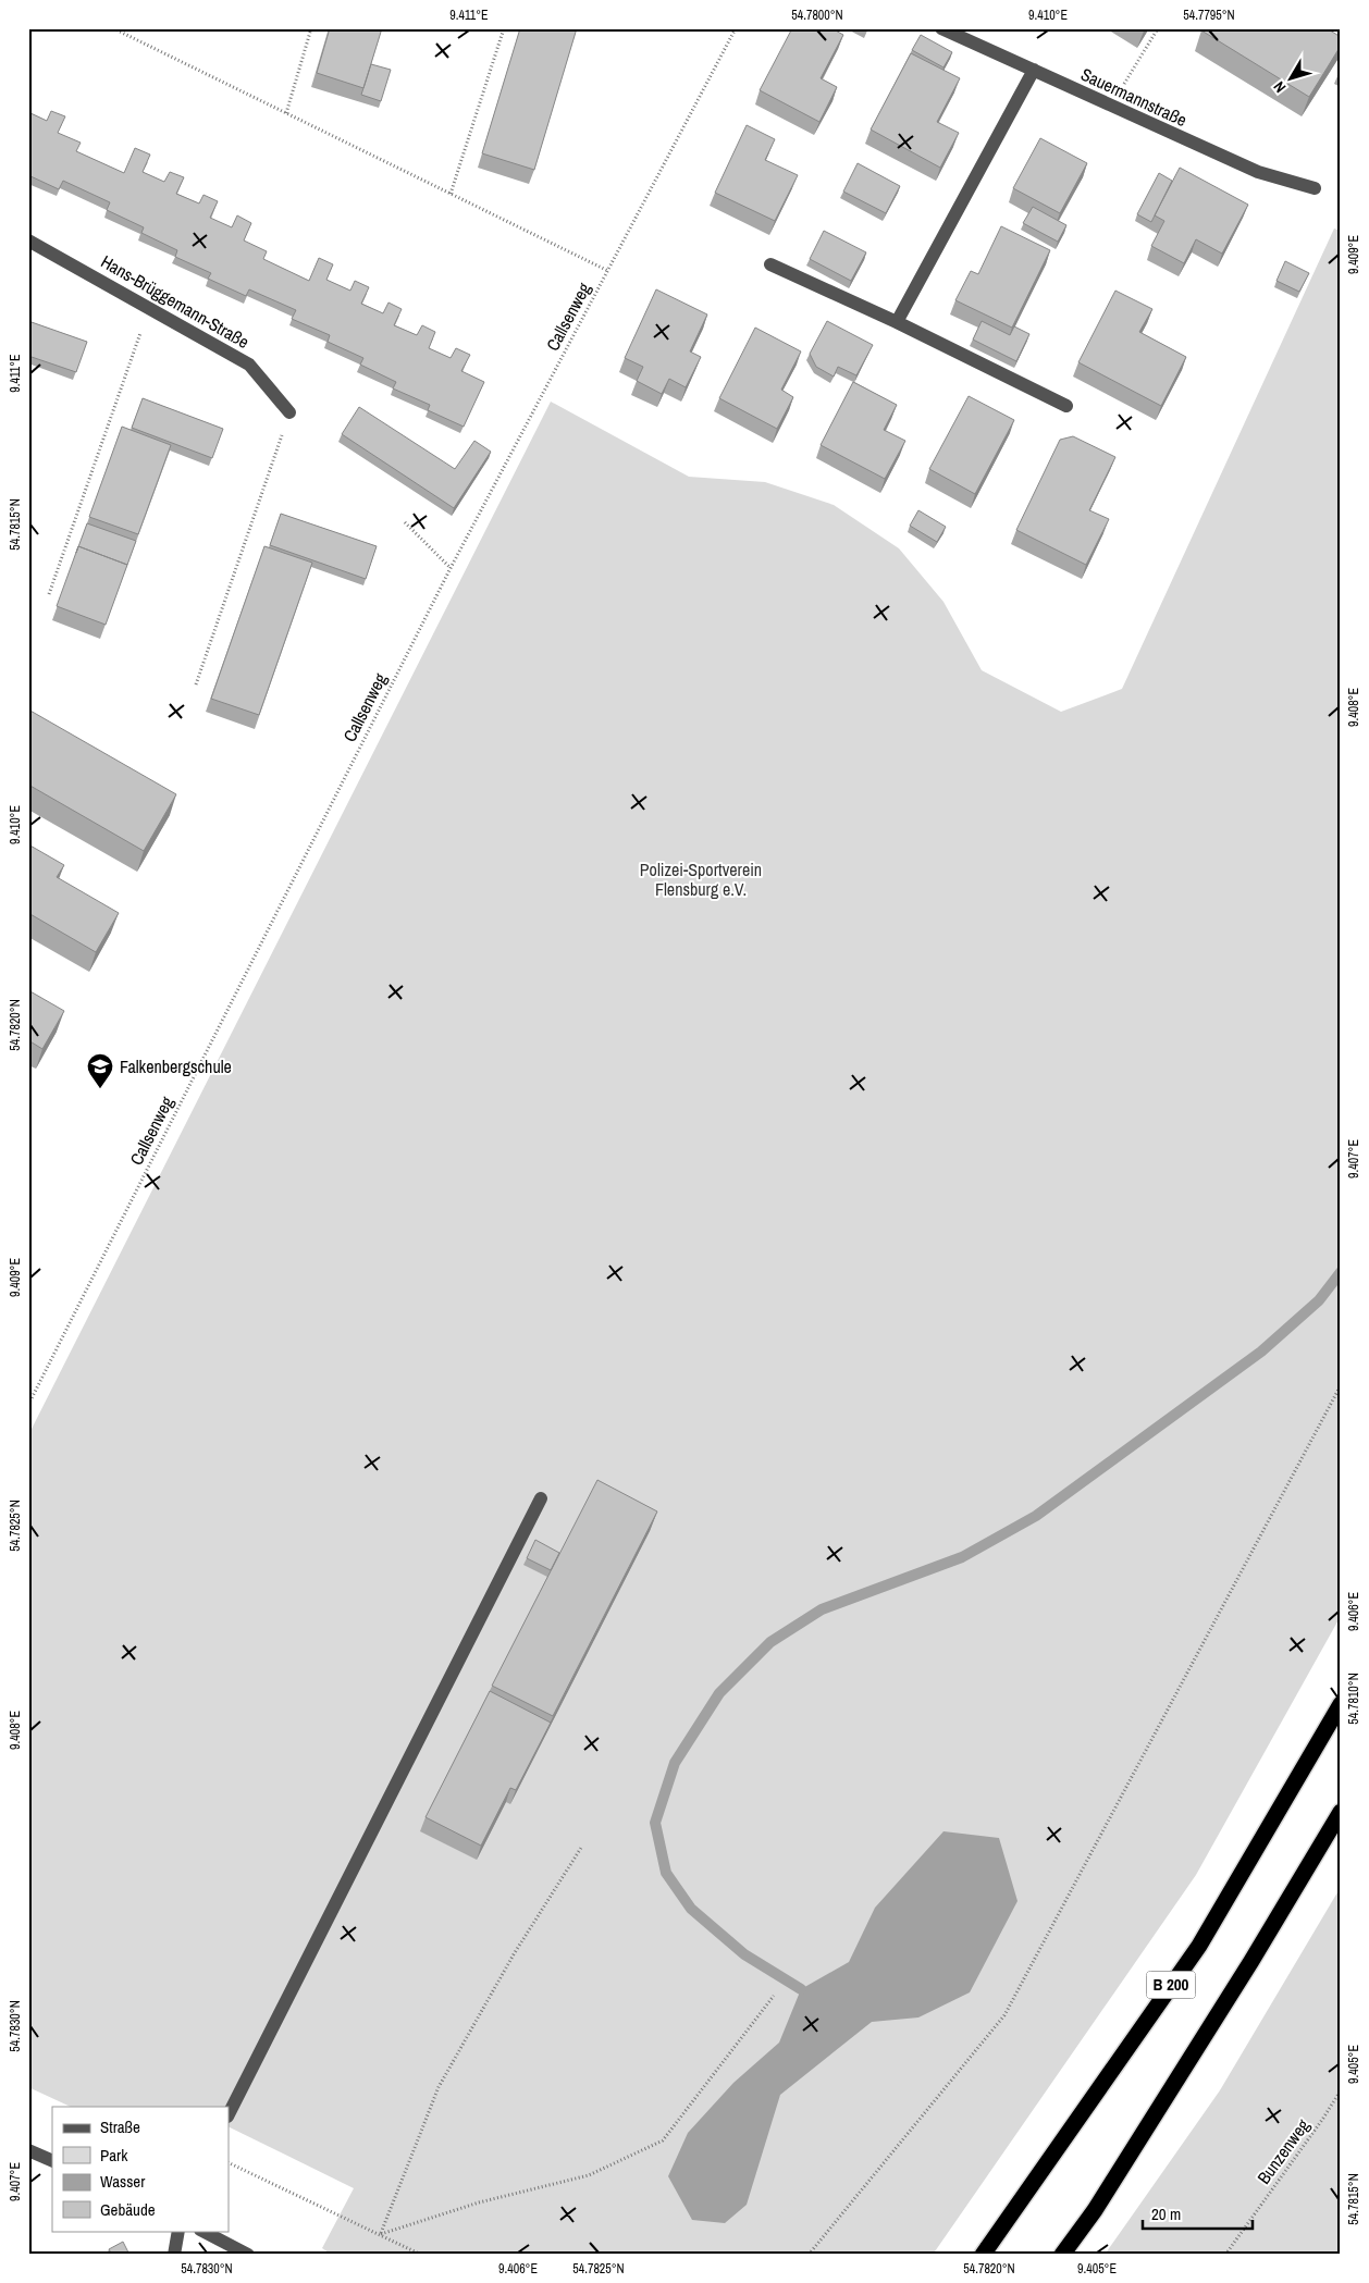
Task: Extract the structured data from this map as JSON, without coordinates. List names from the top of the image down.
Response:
{
  "streets": {
    "highway": ["B 200"],
    "street": ["Sauermannstraße", "Hans-Brüggemann-Straße"],
    "path": ["Callsenweg", "Bunzenweg"]
  },
  "parks": ["Polizei-Sportverein Flensburg e.V."],
  "places": {
    "school or university": ["Falkenbergschule"]
  },
  "legend": [
    "Straße",
    "Park",
    "Wasser",
    "Gebäude"
  ],
  "scale_bar": "20 m",
  "north": "bottom left",
  "coordinates": [
    "9.411°E",
    "54.7800°N",
    "9.410°E",
    "54.7795°N",
    "9.409°E",
    "54.7815°N",
    "9.408°E",
    "54.7820°N",
    "9.407°E",
    "54.7825°N",
    "9.406°E",
    "54.7810°N",
    "54.7830°N",
    "9.405°E"
  ]
}
